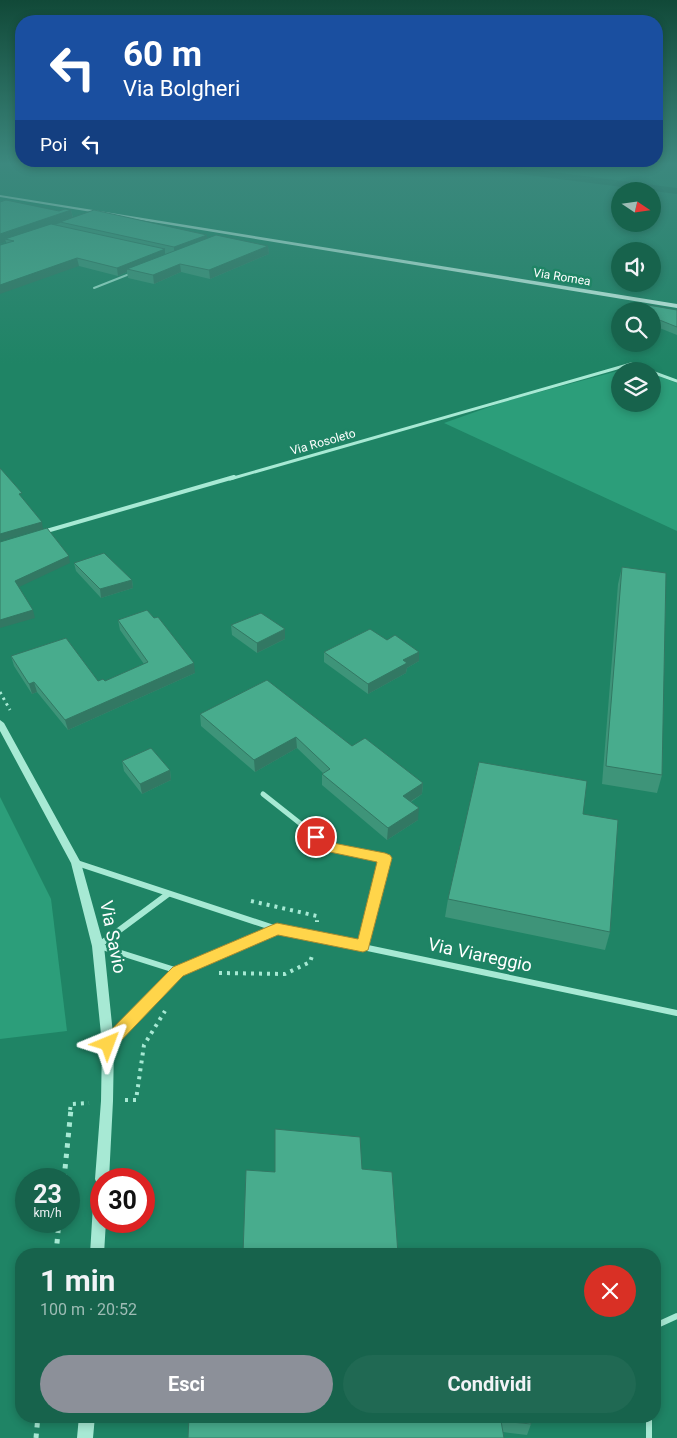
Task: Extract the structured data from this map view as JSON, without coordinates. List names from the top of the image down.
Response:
{
  "streets": {
    "main road": ["Via Romea"],
    "street": ["Via Rosoleto", "Via Savio", "Via Viareggio"]
  },
  "crossings": [
    ["Via Savio", "Via Viareggio"]
  ],
  "north": "right",
  "page": {
    "turn": ["60 m", "Via Bolgheri"],
    "then": "Poi",
    "speed": "23 km/h",
    "limit": "30",
    "heading": ["1 min", "100 m · 20:52"],
    "buttons": ["Esci", "Condividi"]
  }
}
